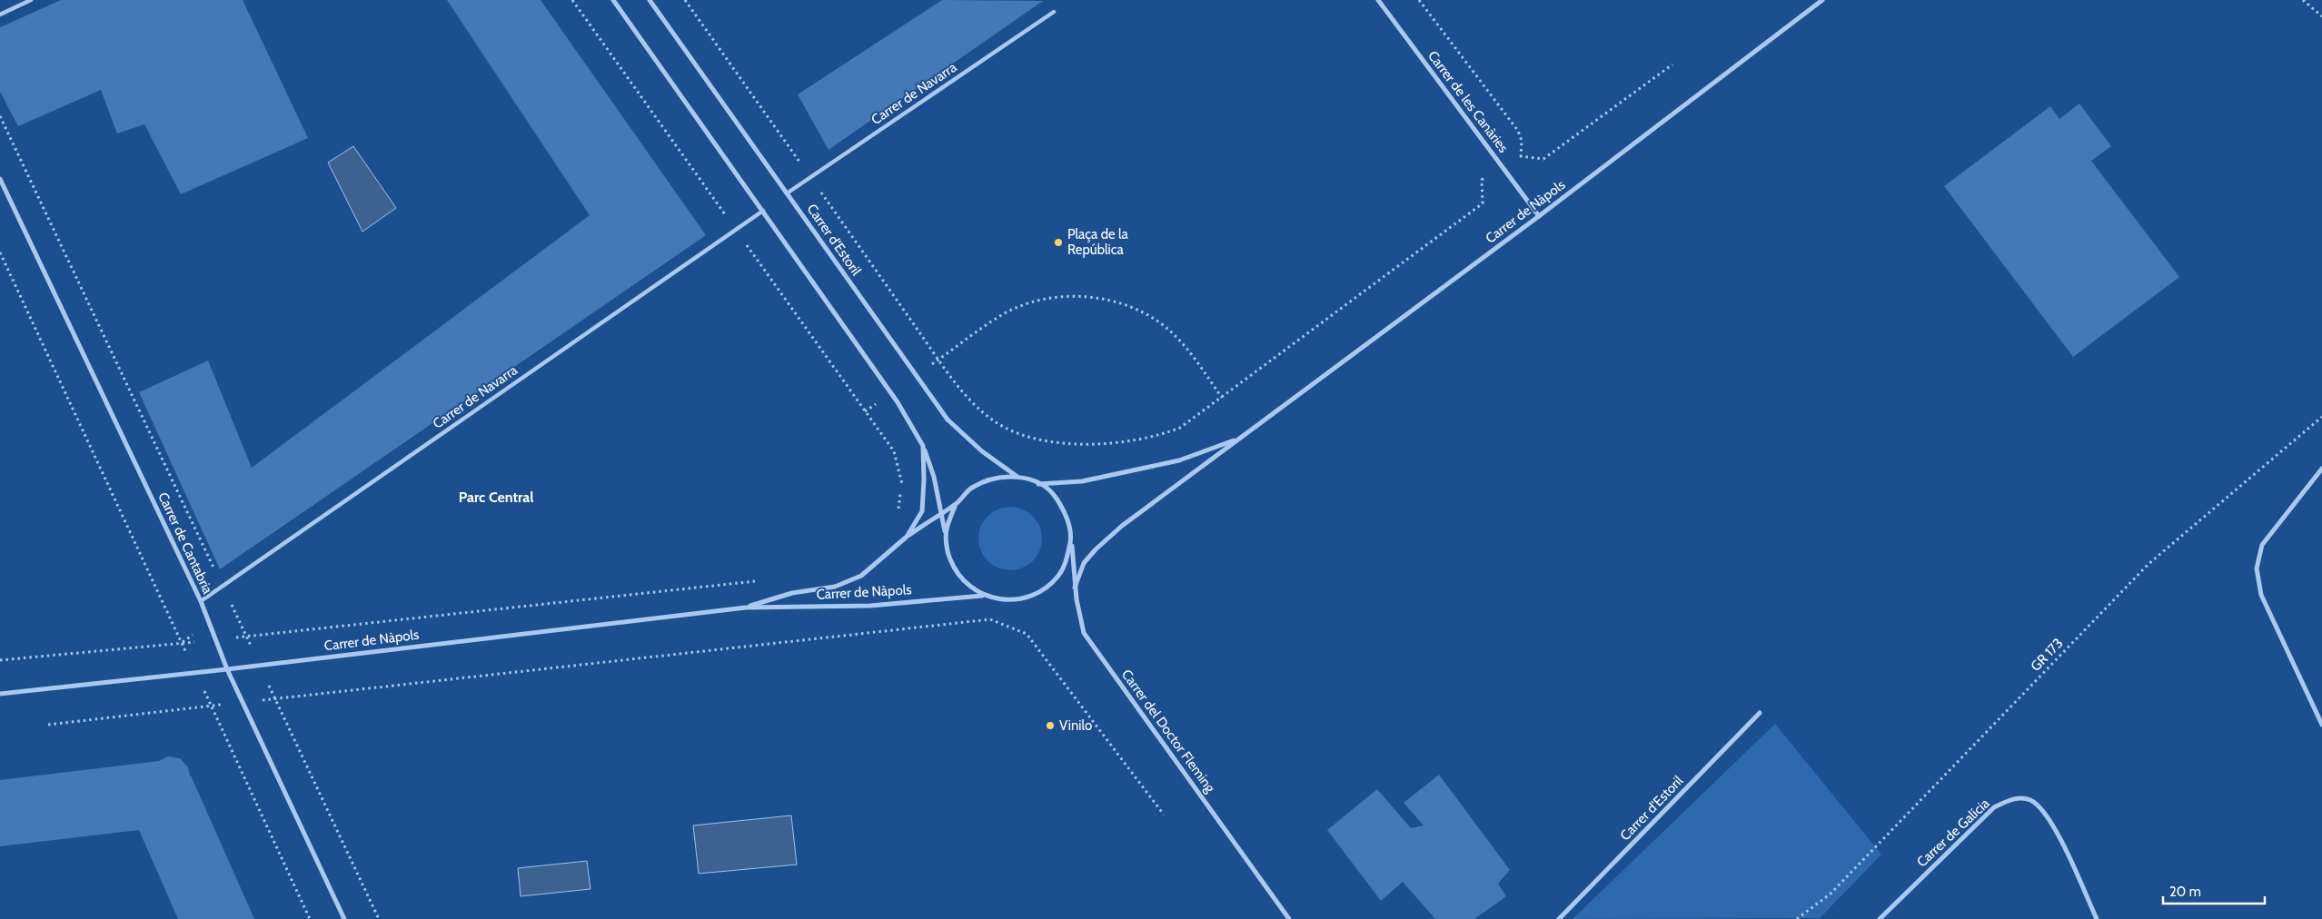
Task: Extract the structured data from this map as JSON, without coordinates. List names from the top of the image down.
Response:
{
  "streets": {
    "street": [
      "Carrer de Navarra",
      "Carrer de les Canàries",
      "Carrer de Nàpols",
      "Carrer d'Estoril",
      "Carrer de Cantabria",
      "Carrer del Doctor Fleming",
      "Carrer de Galícia"
    ],
    "path": ["GR 173"]
  },
  "crossings": [
    ["Carrer de Navarra", "Carrer d'Estoril"],
    ["Carrer de Navarra", "Carrer de Cantabria"],
    ["Carrer de les Canàries", "Carrer de Nàpols"],
    ["Carrer de Nàpols", "Carrer d'Estoril"],
    ["Carrer de Nàpols", "Carrer de Cantabria"],
    ["Carrer de Nàpols", "Carrer del Doctor Fleming"],
    ["Carrer d'Estoril", "Carrer del Doctor Fleming"]
  ],
  "districts": ["Parc Central"],
  "places": ["Plaça de la República", "Vinilo"],
  "scale_bar": "20 m"
}
